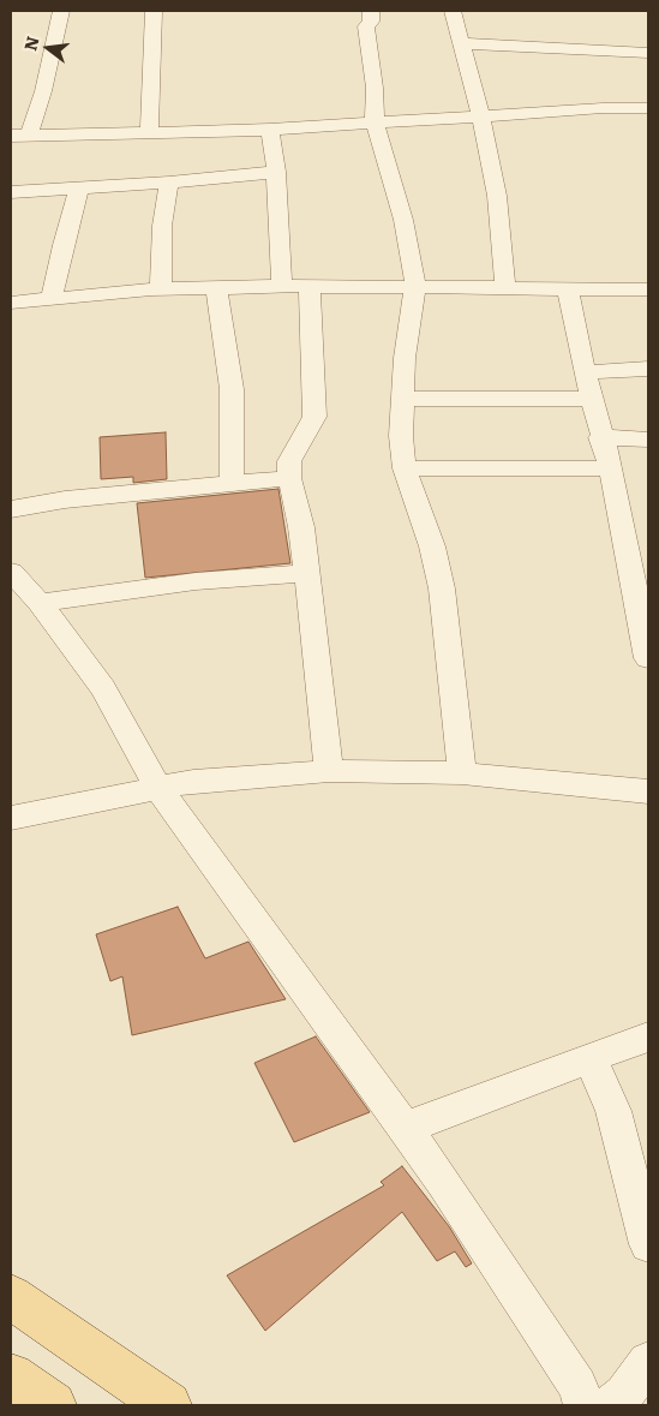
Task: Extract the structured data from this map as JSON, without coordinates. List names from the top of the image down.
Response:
{
  "north": "left"
}
